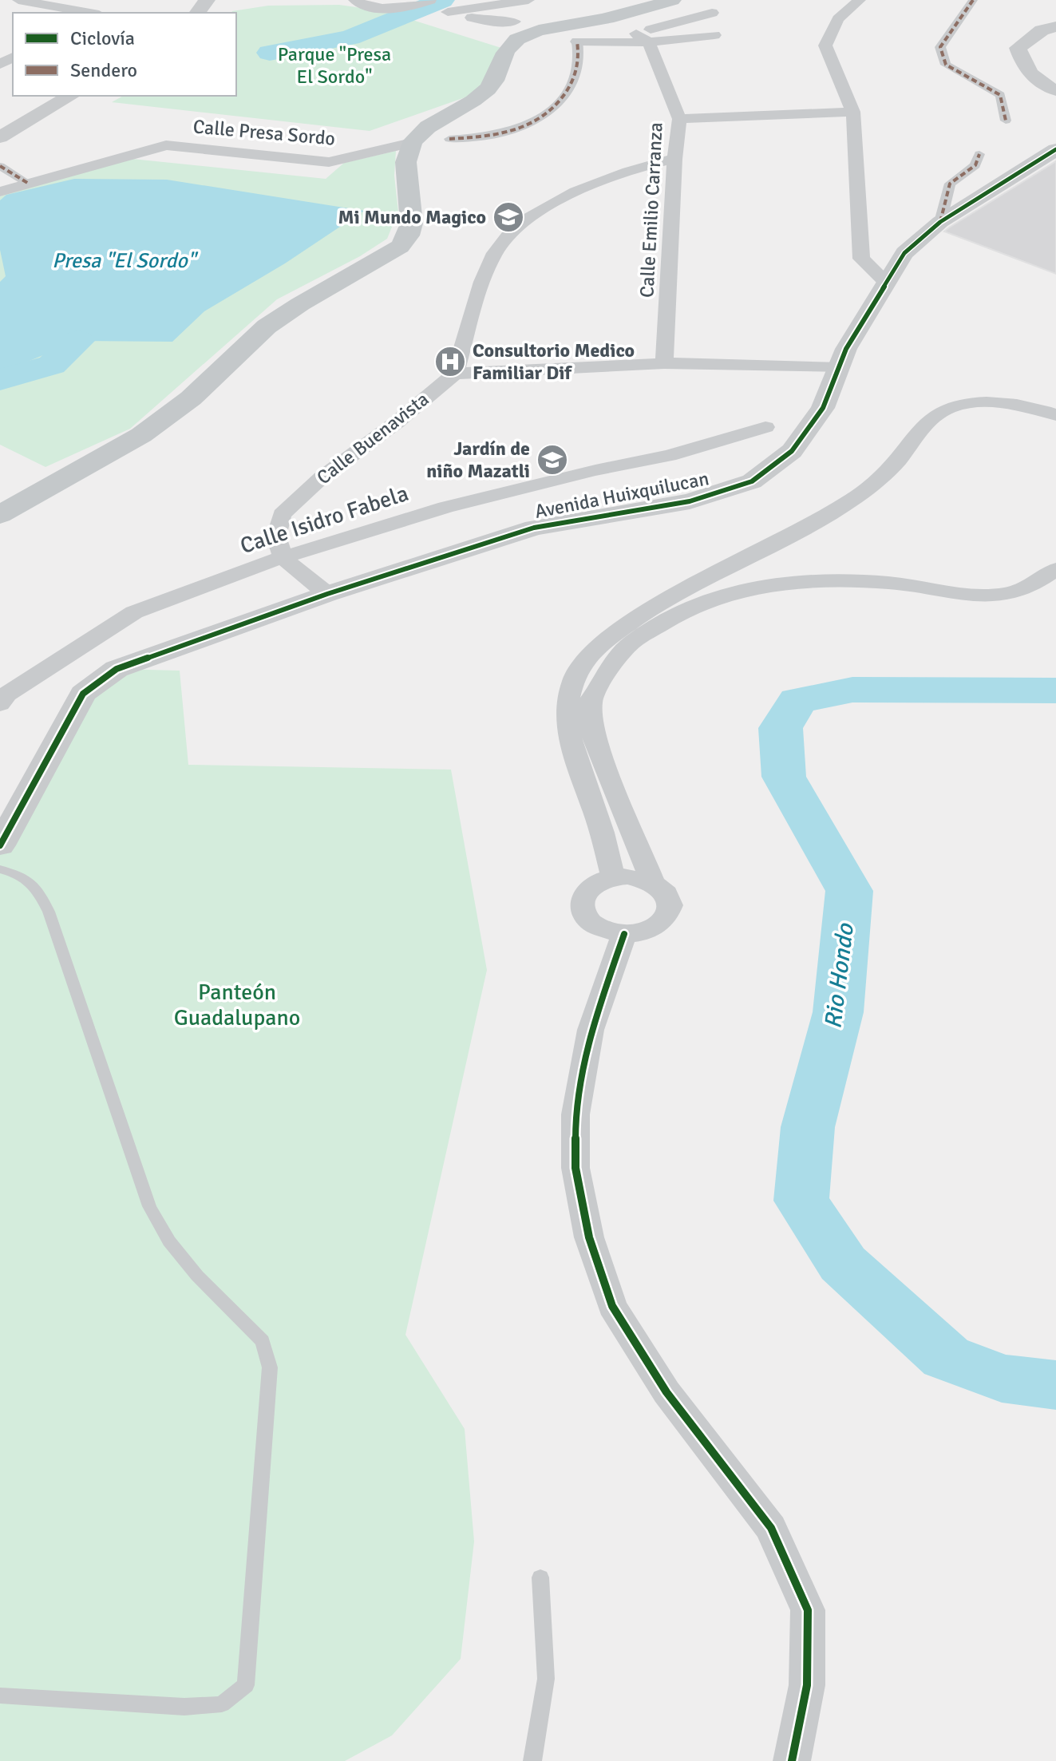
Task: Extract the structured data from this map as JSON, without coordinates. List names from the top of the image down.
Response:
{
  "streets": {
    "street": [
      "Calle Presa Sordo",
      "Calle Emilio Carranza",
      "Calle Buenavista",
      "Avenida Huixquilucan",
      "Calle Isidro Fabela"
    ]
  },
  "crossings": [
    ["Calle Buenavista", "Calle Isidro Fabela"]
  ],
  "water": ["Presa \"El Sordo\"", "Rio Hondo"],
  "parks": ["Parque \"Presa El Sordo\"", "Panteón Guadalupano"],
  "places": {
    "school or university": ["Mi Mundo Magico", "Jardín de niño Mazatli"],
    "hospital": ["Consultorio Medico Familiar Dif"]
  },
  "legend": ["Ciclovía", "Sendero"]
}
